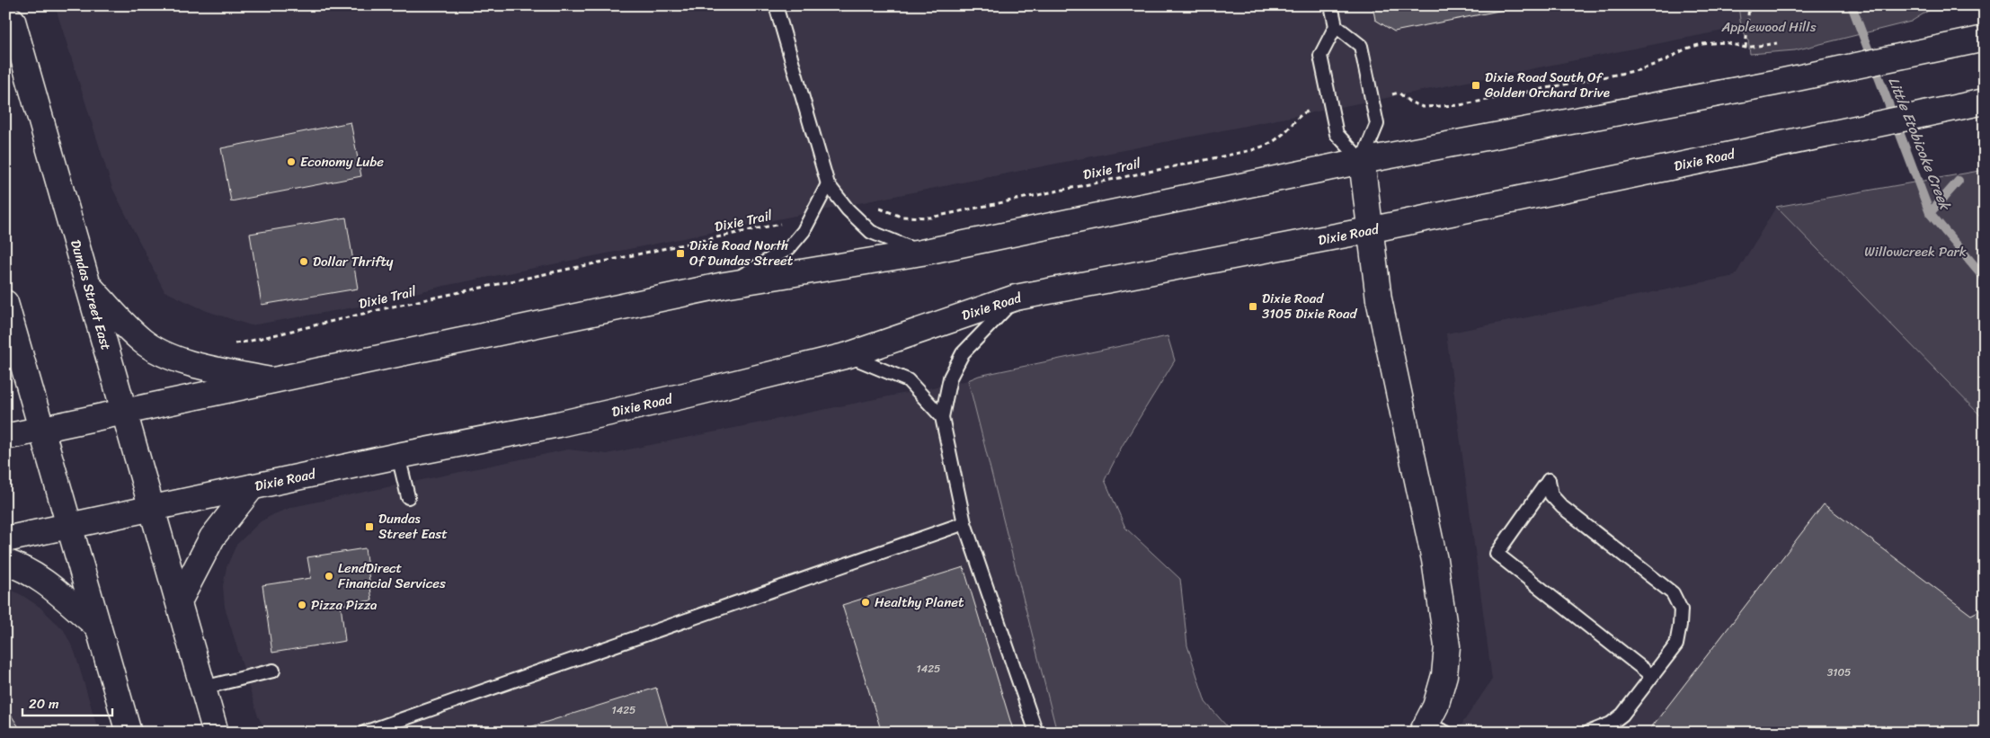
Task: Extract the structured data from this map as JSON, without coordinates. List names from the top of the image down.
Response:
{
  "streets": {
    "main road": ["Dixie Road", "Dundas Street East"],
    "path": ["Dixie Trail"]
  },
  "crossings": [
    ["Dixie Road", "Dundas Street East"]
  ],
  "water": ["Little Etobicoke Creek"],
  "parks": ["Applewood Hills", "Willowcreek Park"],
  "places": {
    "transit": [
      "Dixie Road South Of Golden Orchard Drive",
      "Dixie Road North Of Dundas Street",
      "Dixie Road 3105 Dixie Road",
      "Dundas Street East"
    ],
    "other": [
      "Economy Lube",
      "Dollar Thrifty",
      "LendDirect Financial Services",
      "Healthy Planet",
      "Pizza Pizza"
    ]
  },
  "house_numbers": ["1425", "3105", "1425"],
  "scale_bar": "20 m"
}
